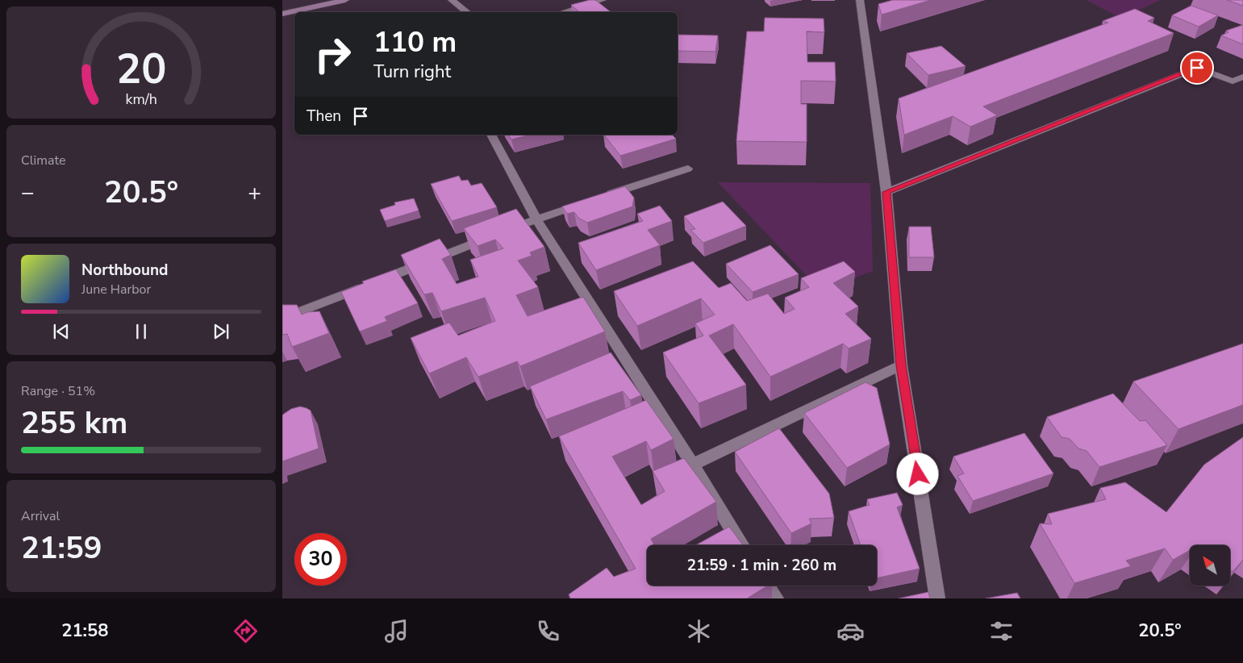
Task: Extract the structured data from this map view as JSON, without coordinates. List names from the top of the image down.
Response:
{
  "north": "top left",
  "page": {
    "turn": ["110 m", "Turn right"],
    "then": "Then",
    "tile": [
      "Climate",
      ["Range · 51%", "255 km"],
      ["Arrival", "21:59"]
    ],
    "heat": ["−", "20.5°", "+"],
    "song": ["Northbound", "June Harbor"],
    "limit": "30",
    "trip": "21:59 · 1 min · 260 m",
    "tabs": ["21:58", "20.5°"],
    "gauge": ["20", "km/h"]
  }
}
